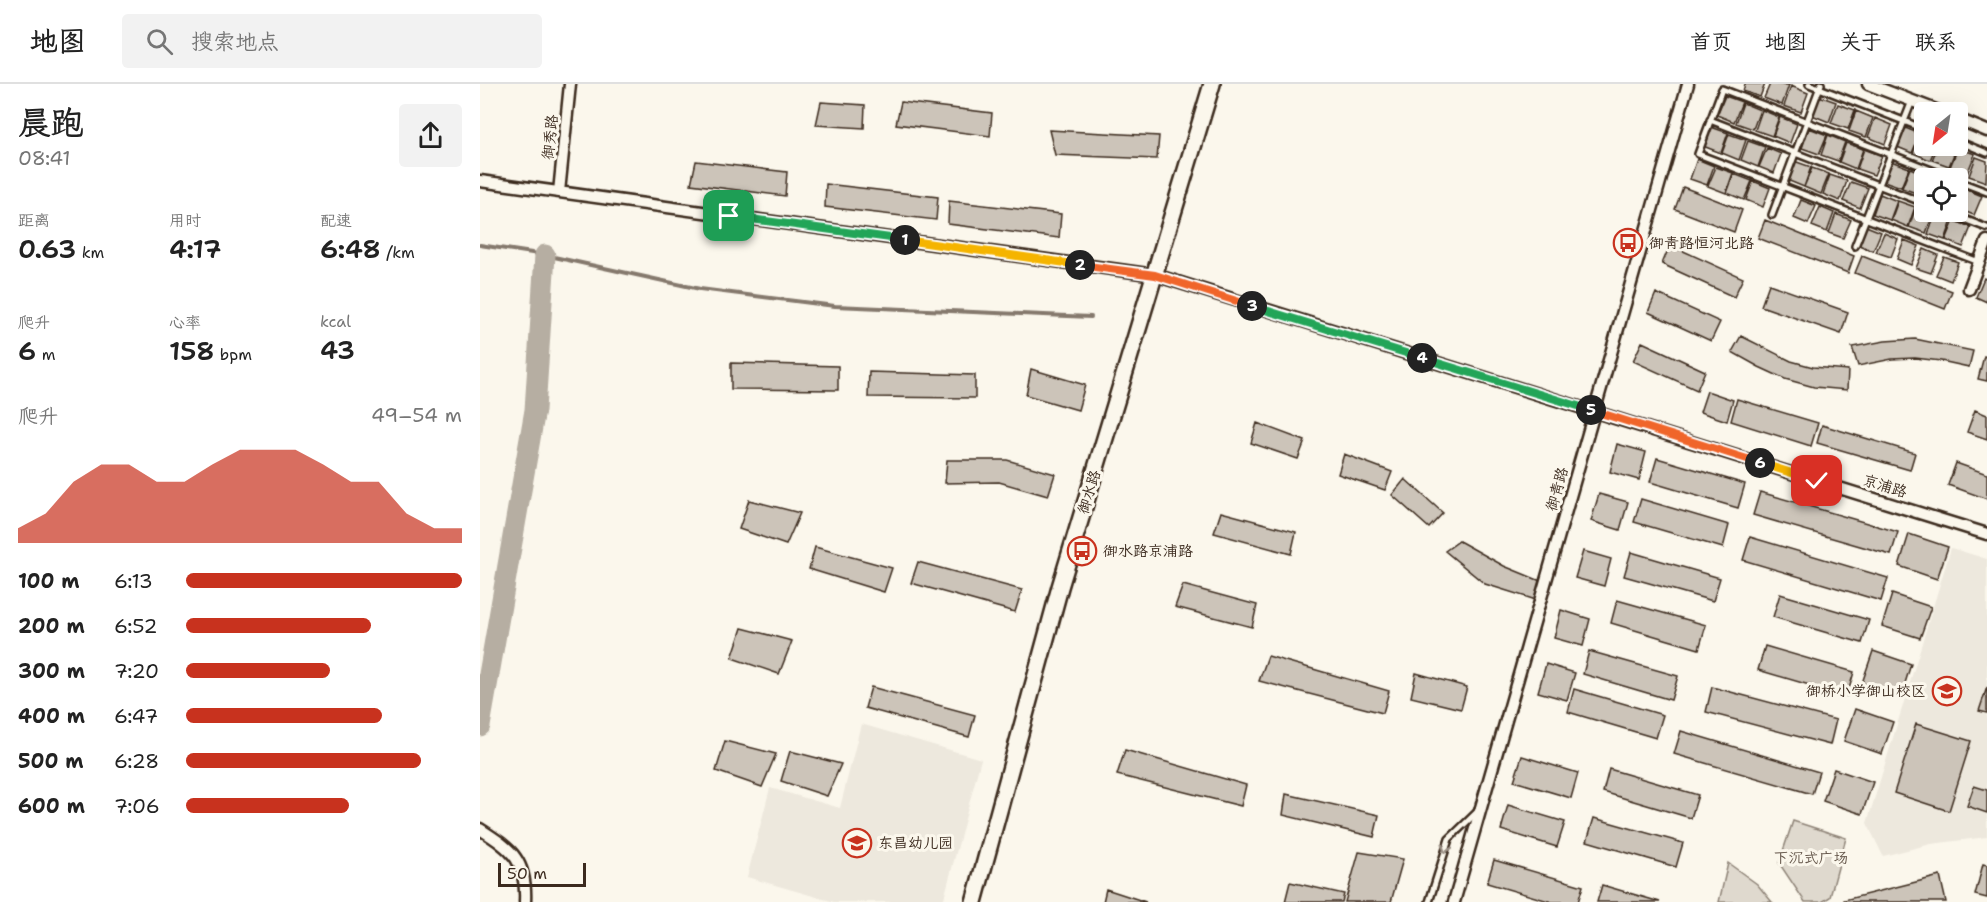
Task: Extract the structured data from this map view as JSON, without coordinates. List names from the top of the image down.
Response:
{
  "streets": {
    "street": [
      "御秀路",
      "京浦路",
      "御青路",
      "御水路"
    ]
  },
  "crossings": [
    ["御秀路", "京浦路"],
    ["京浦路", "御青路"],
    ["京浦路", "御水路"]
  ],
  "parks": ["下沉式广场"],
  "places": {
    "bus stop": ["御青路恒河北路", "御水路京浦路"],
    "school or university": ["御桥小学御山校区", "东昌幼儿园"]
  },
  "scale_bar": "50 m",
  "north": "bottom left",
  "page": {
    "header": "地图",
    "search": "搜索地点",
    "nav": [
      "首页",
      "地图",
      "关于",
      "联系"
    ],
    "heading": ["晨跑", "08:41"],
    "stats": [
      ["距离", "0.63 km"],
      ["用时", "4:17"],
      ["配速", "6:48 /km"],
      ["爬升", "6 m"],
      ["心率", "158 bpm"],
      ["kcal", "43"]
    ],
    "pins": [
      "1",
      "2",
      "3",
      "4",
      "5",
      "6"
    ],
    "chart": ["爬升", "49–54 m"],
    "list": [
      {
        "name": "100 m",
        "note": "6:13"
      },
      {
        "name": "200 m",
        "note": "6:52"
      },
      {
        "name": "300 m",
        "note": "7:20"
      },
      {
        "name": "400 m",
        "note": "6:47"
      },
      {
        "name": "500 m",
        "note": "6:28"
      },
      {
        "name": "600 m",
        "note": "7:06"
      }
    ],
    "scale": "50 m"
  }
}
